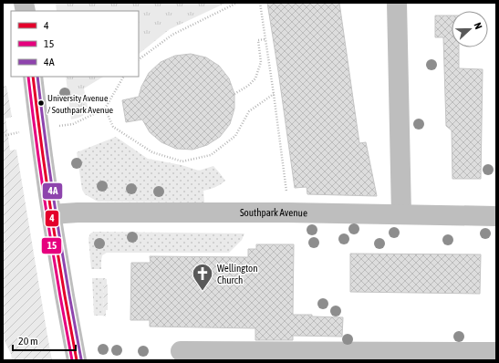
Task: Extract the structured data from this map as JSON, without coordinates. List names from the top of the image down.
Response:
{
  "streets": {
    "street": ["Southpark Avenue"]
  },
  "places": {
    "other": ["University Avenue / Southpark Avenue"],
    "church": ["Wellington Church"]
  },
  "lines": ["transit line 4", "transit line 15", "transit line 4A"],
  "legend": ["4", "15", "4A"],
  "scale_bar": "20 m",
  "north": "right"
}
